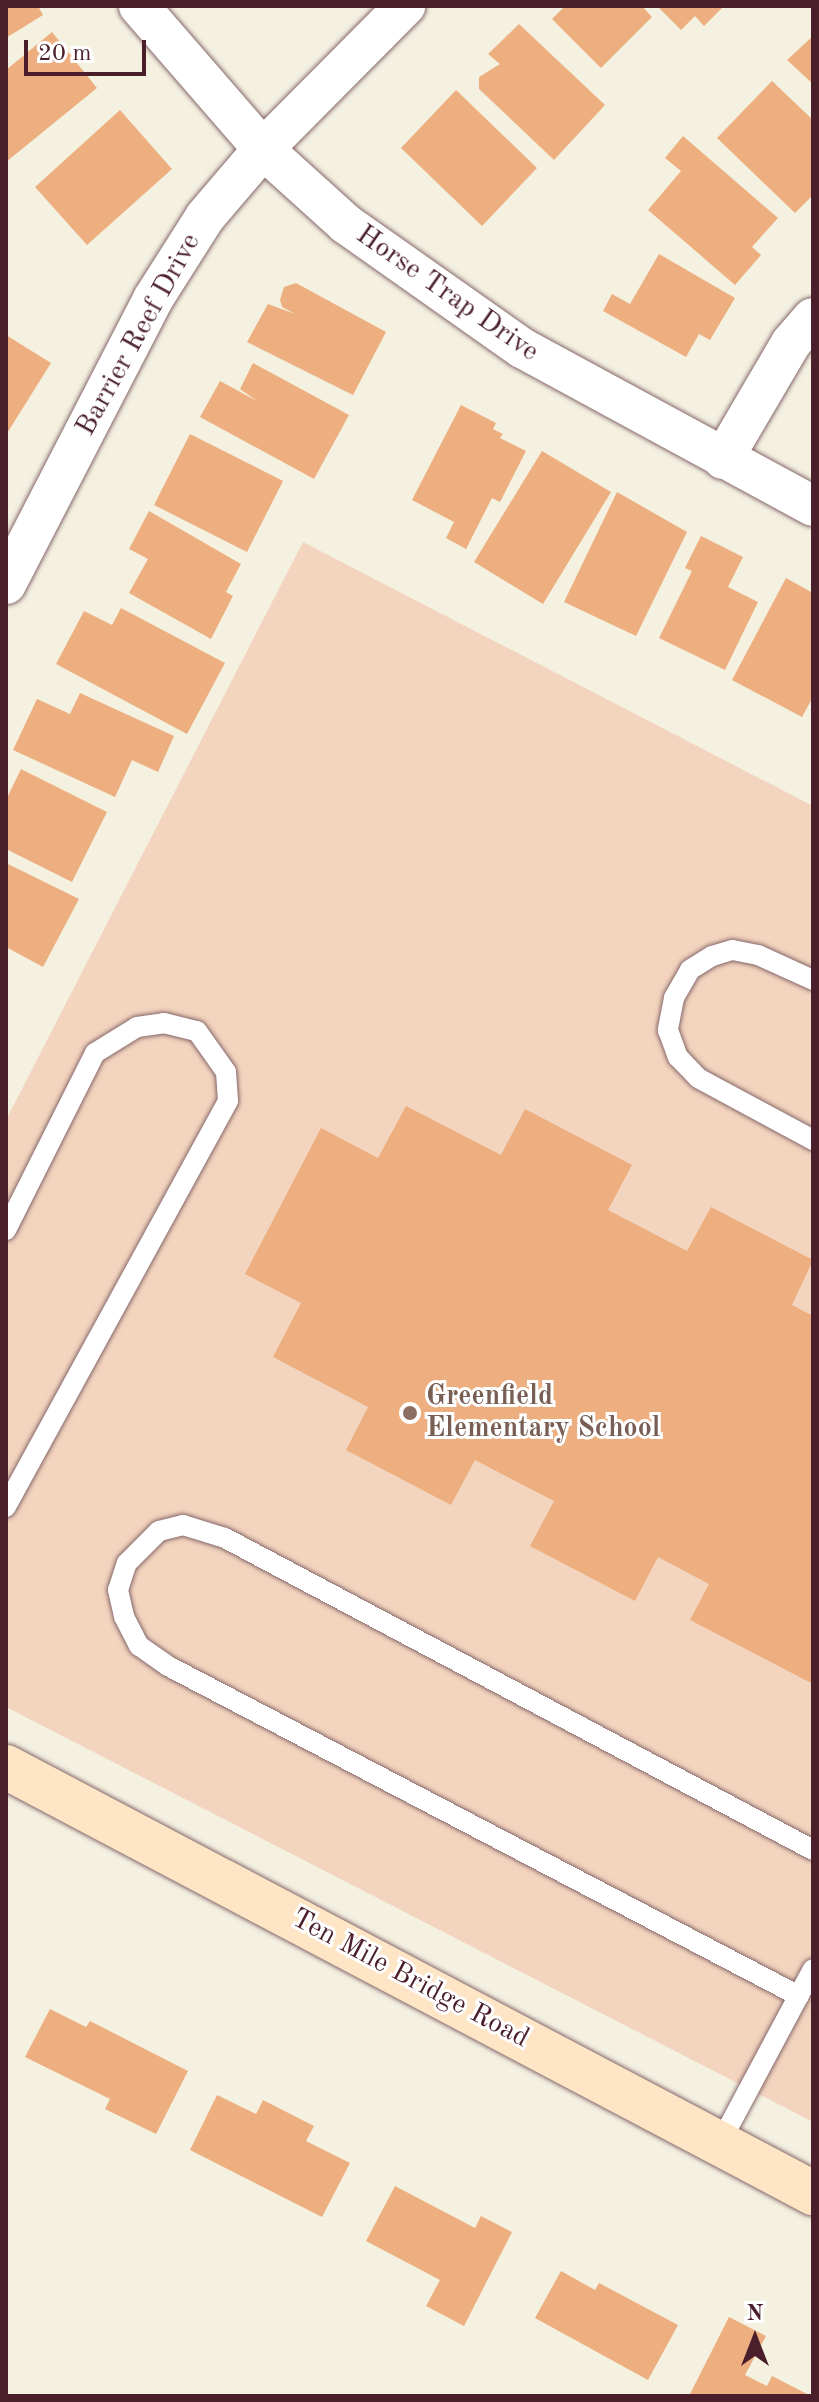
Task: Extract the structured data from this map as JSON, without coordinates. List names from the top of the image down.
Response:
{
  "streets": {
    "street": ["Horse Trap Drive", "Barrier Reef Drive", "Ten Mile Bridge Road"]
  },
  "crossings": [
    ["Horse Trap Drive", "Barrier Reef Drive"]
  ],
  "places": ["Greenfield Elementary School"],
  "scale_bar": "20 m",
  "north": "top"
}
